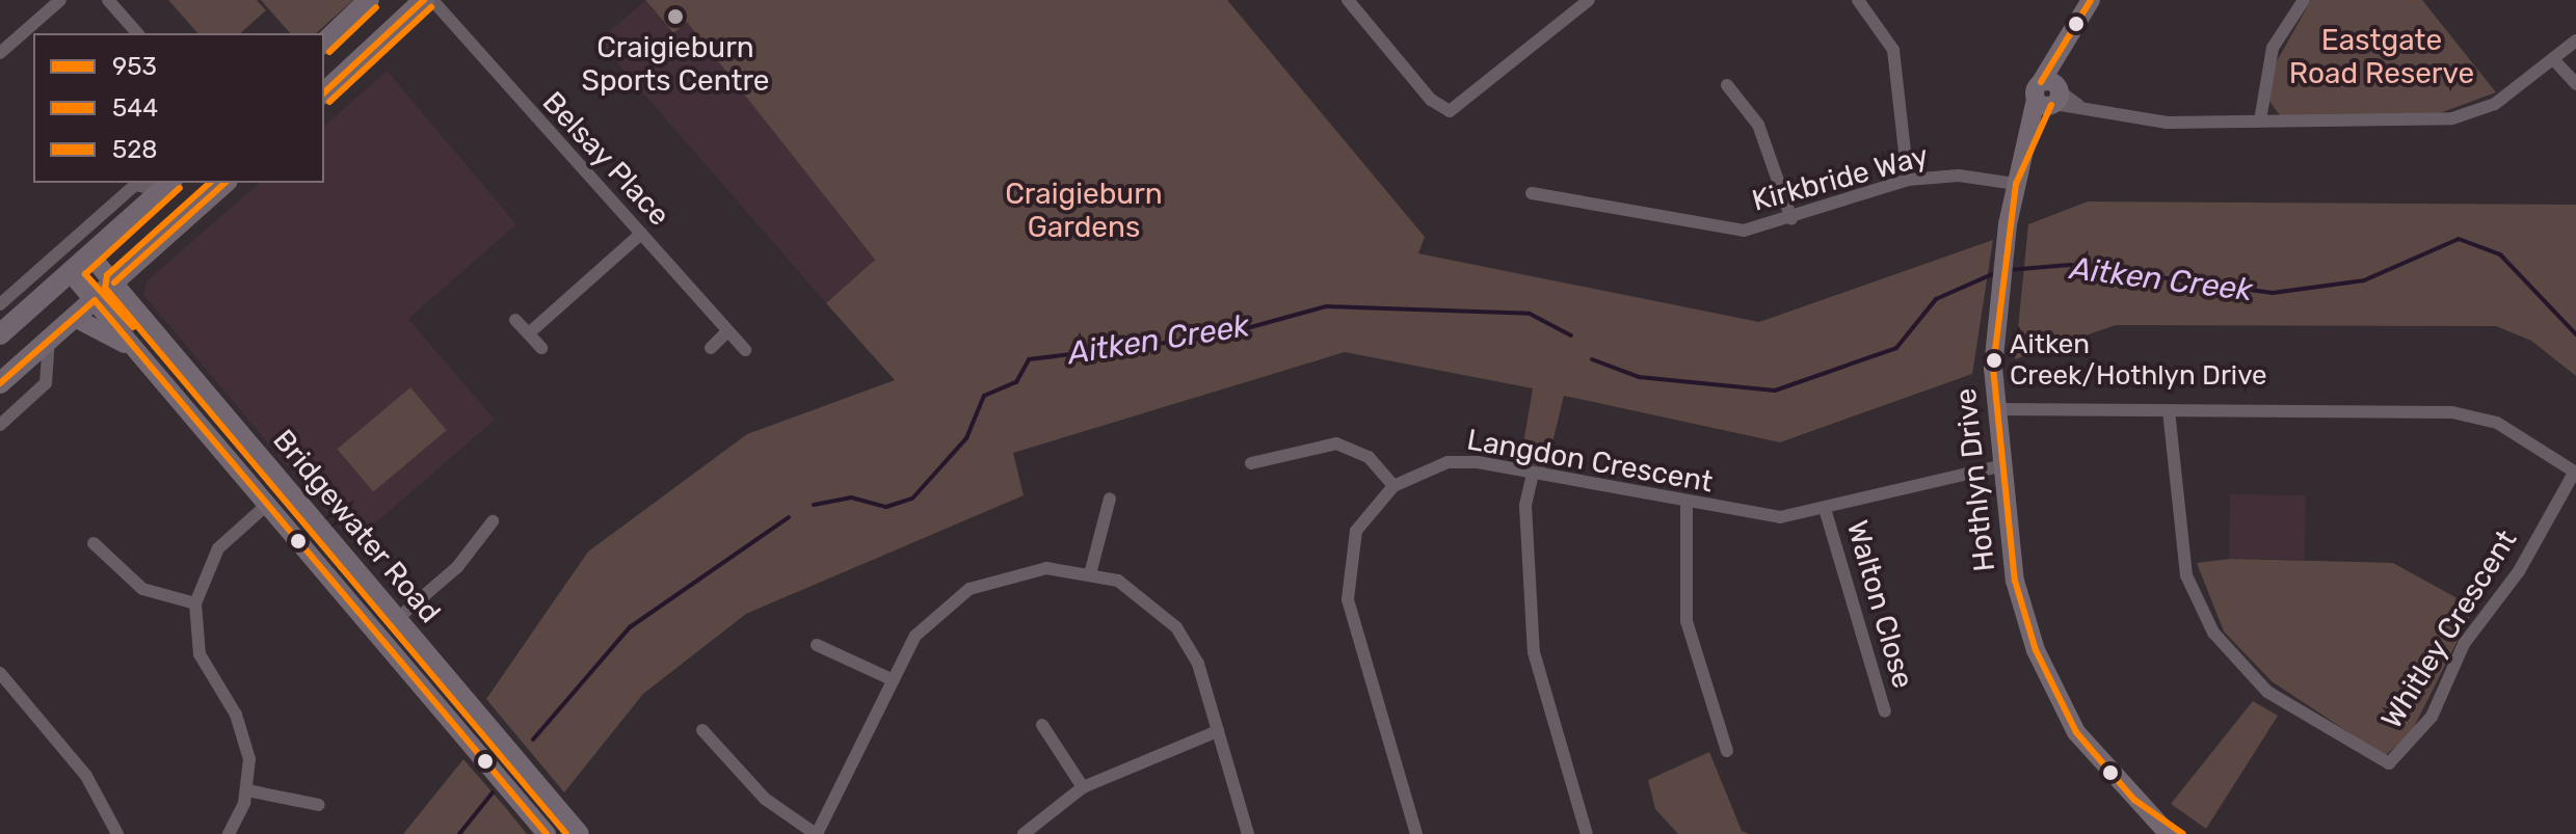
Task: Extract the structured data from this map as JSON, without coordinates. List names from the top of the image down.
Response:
{
  "streets": {
    "street": [
      "Belsay Place",
      "Kirkbride Way",
      "Langdon Crescent",
      "Hothlyn Drive",
      "Bridgewater Road",
      "Walton Close",
      "Whitley Crescent"
    ]
  },
  "crossings": [
    ["Kirkbride Way", "Hothlyn Drive"],
    ["Langdon Crescent", "Hothlyn Drive"],
    ["Langdon Crescent", "Walton Close"]
  ],
  "water": ["Aitken Creek"],
  "parks": ["Eastgate Road Reserve", "Craigieburn Gardens"],
  "places": ["Craigieburn Sports Centre", "Aitken Creek/Hothlyn Drive"],
  "lines": ["transit line 953", "transit line 528", "transit line 544"],
  "legend": ["953", "544", "528"]
}
